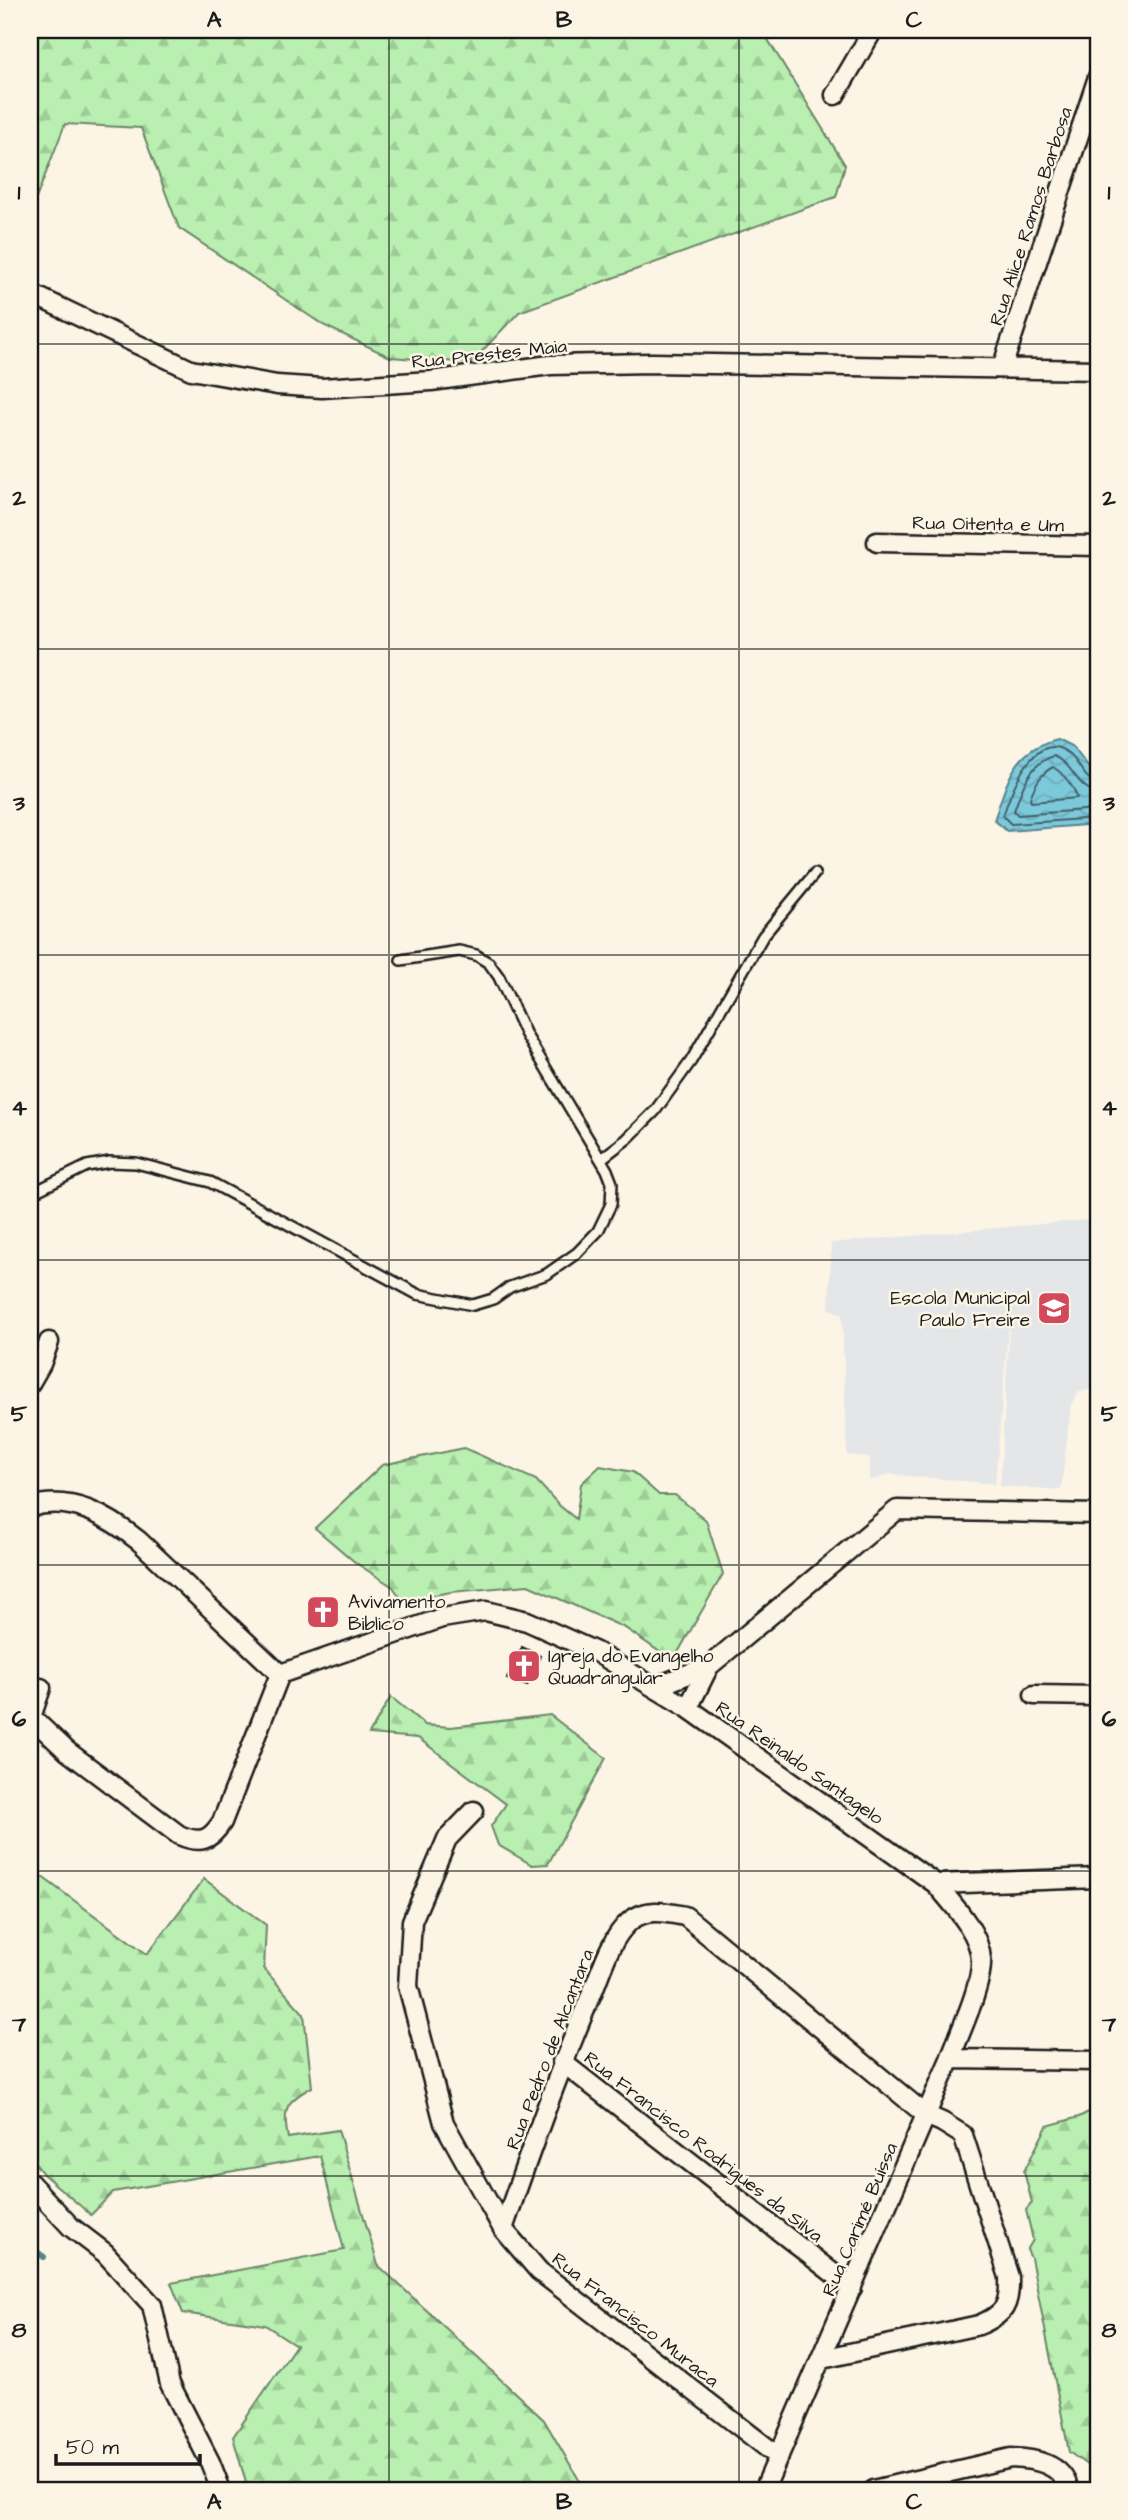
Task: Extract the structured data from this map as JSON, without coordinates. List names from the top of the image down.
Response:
{
  "streets": {
    "street": [
      "Rua Alice Ramos Barbosa",
      "Rua Prestes Maia",
      "Rua Oitenta e Um",
      "Rua Reinaldo Santagelo",
      "Rua Pedro de Alcantara",
      "Rua Francisco Rodrigues da Silva",
      "Rua Carimé Buíssa",
      "Rua Francisco Muraca"
    ]
  },
  "crossings": [
    ["Rua Alice Ramos Barbosa", "Rua Prestes Maia"],
    ["Rua Reinaldo Santagelo", "Rua Carimé Buíssa"],
    ["Rua Pedro de Alcantara", "Rua Francisco Rodrigues da Silva"],
    ["Rua Pedro de Alcantara", "Rua Carimé Buíssa"],
    ["Rua Pedro de Alcantara", "Rua Francisco Muraca"],
    ["Rua Francisco Rodrigues da Silva", "Rua Carimé Buíssa"],
    ["Rua Carimé Buíssa", "Rua Francisco Muraca"]
  ],
  "places": {
    "school or university": ["Escola Municipal Paulo Freire"],
    "church": ["Avivamento Biblico", "Igreja do Evangelho Quadrangular"]
  },
  "scale_bar": "50 m",
  "grid": {
    "columns": ["A", "B", "C"],
    "rows": [
      "1",
      "2",
      "3",
      "4",
      "5",
      "6",
      "7",
      "8"
    ]
  }
}
